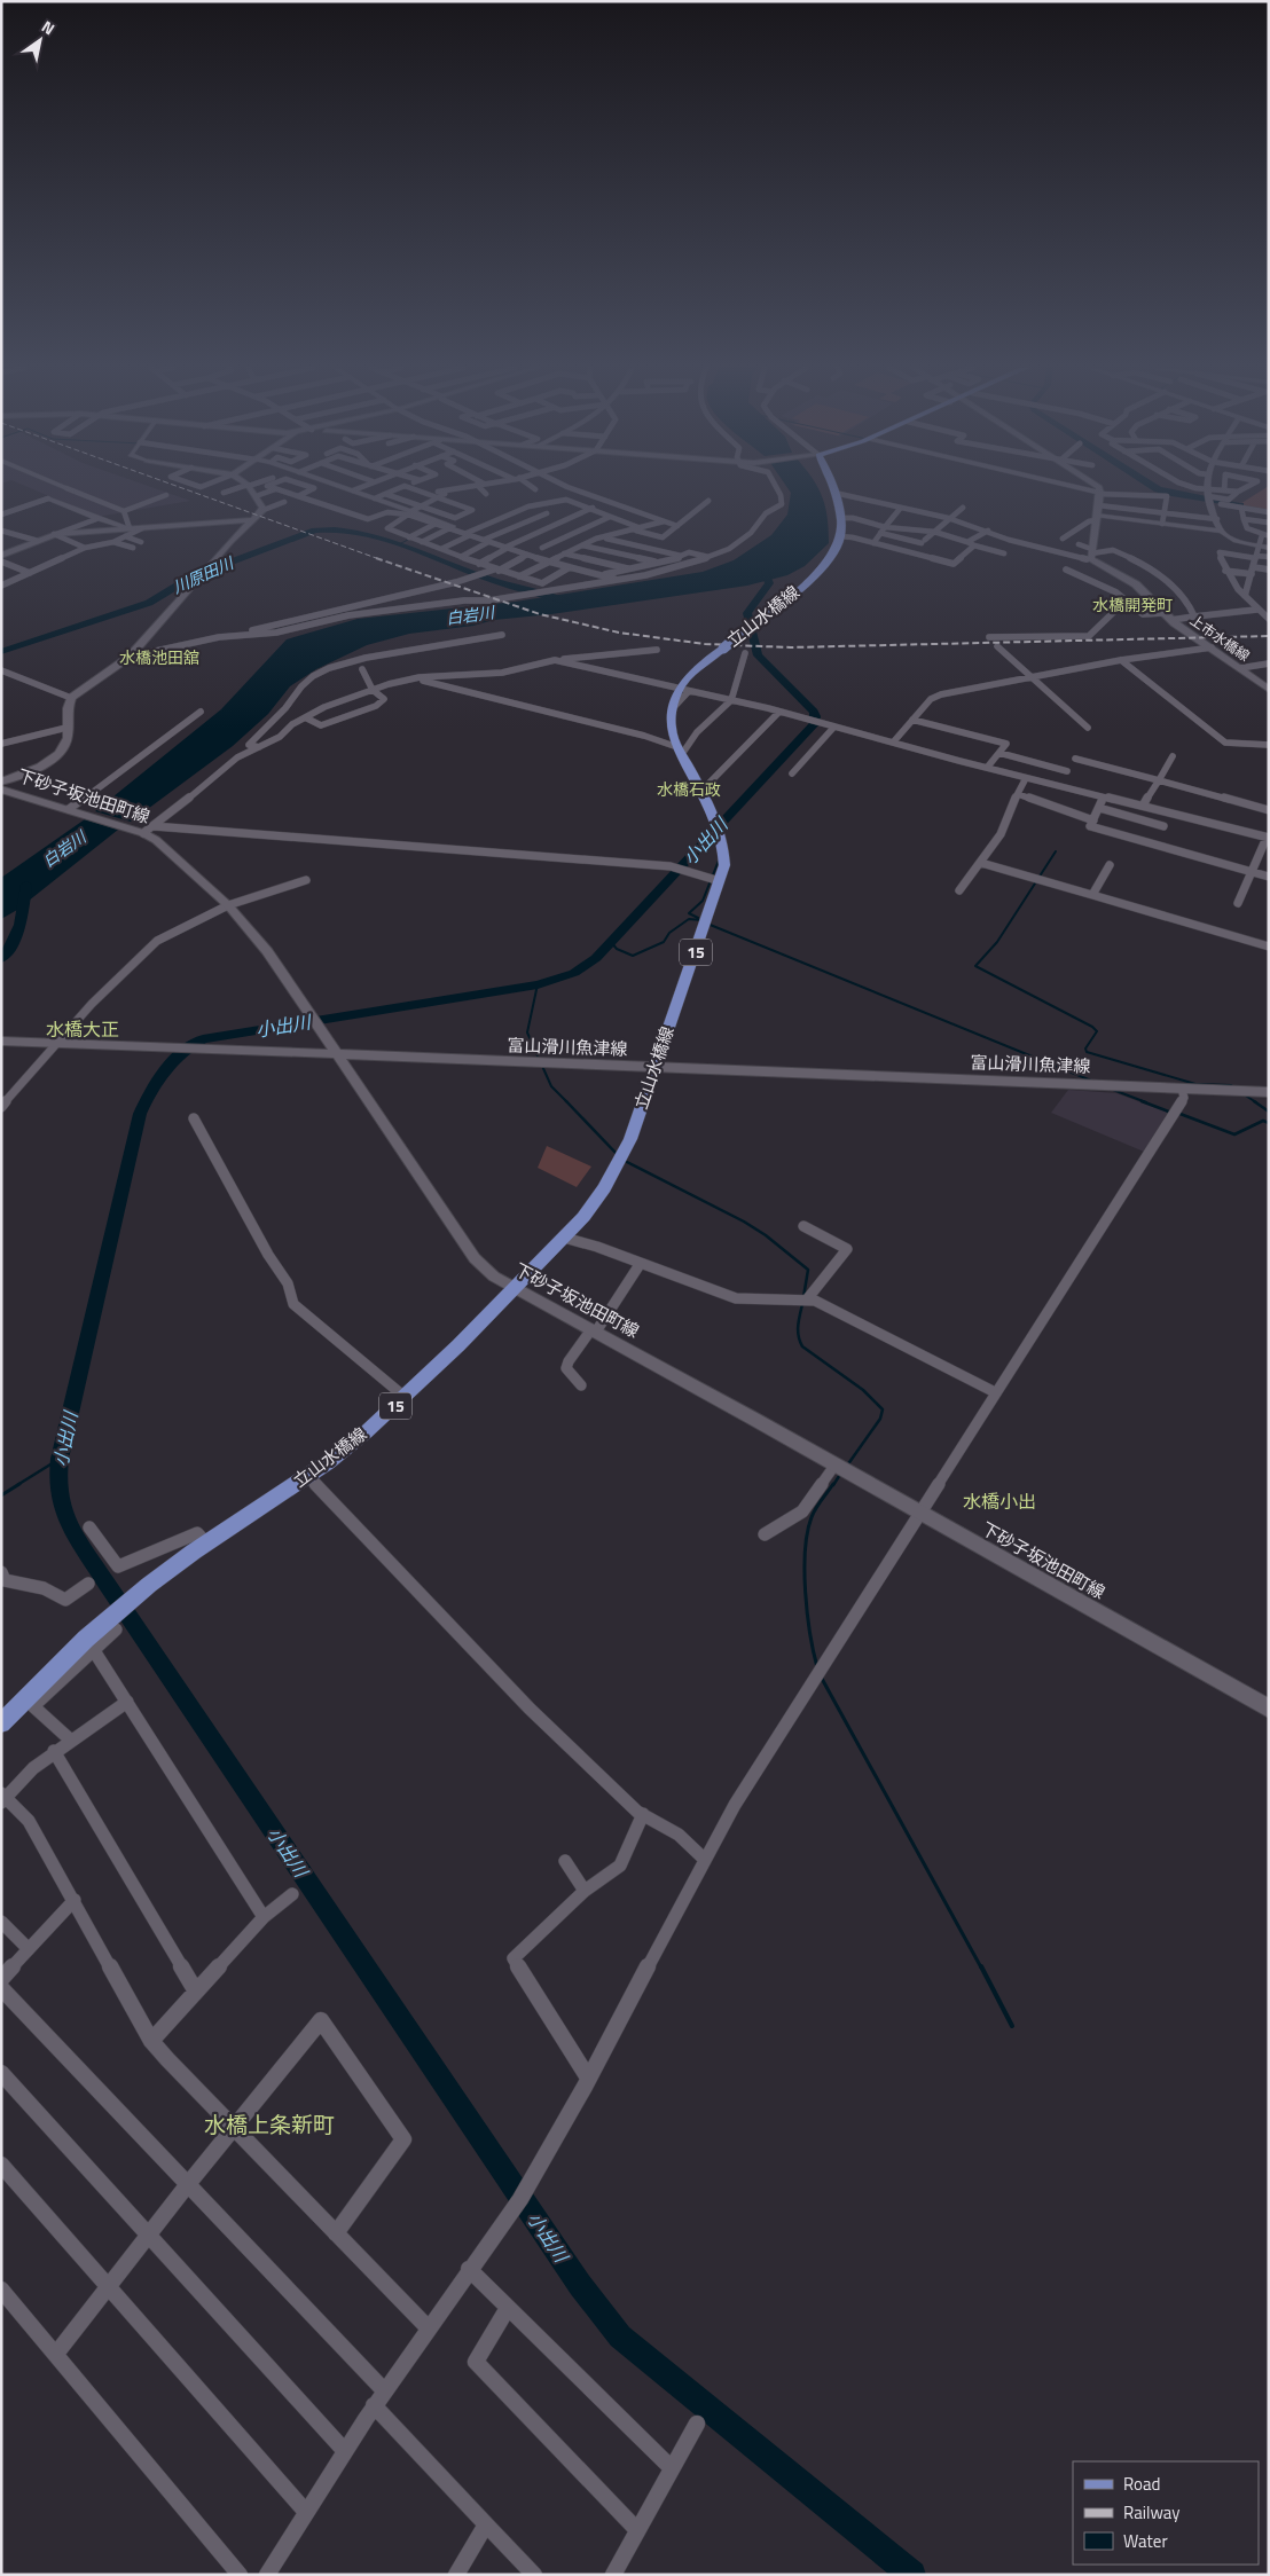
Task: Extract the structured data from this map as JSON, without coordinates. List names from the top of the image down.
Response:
{
  "streets": {
    "main road": [
      "立山水橋線",
      "上市水橋線",
      "下砂子坂池田町線",
      "15",
      "富山滑川魚津線"
    ]
  },
  "crossings": [
    ["立山水橋線", "下砂子坂池田町線"],
    ["立山水橋線", "富山滑川魚津線"],
    ["下砂子坂池田町線", "富山滑川魚津線"]
  ],
  "districts": [
    "水橋開発町",
    "水橋池田舘",
    "水橋石政",
    "水橋大正",
    "水橋小出",
    "水橋上条新町"
  ],
  "water": ["川原田川", "白岩川", "小出川"],
  "legend": ["Road", "Railway", "Water"],
  "north": "top right"
}
